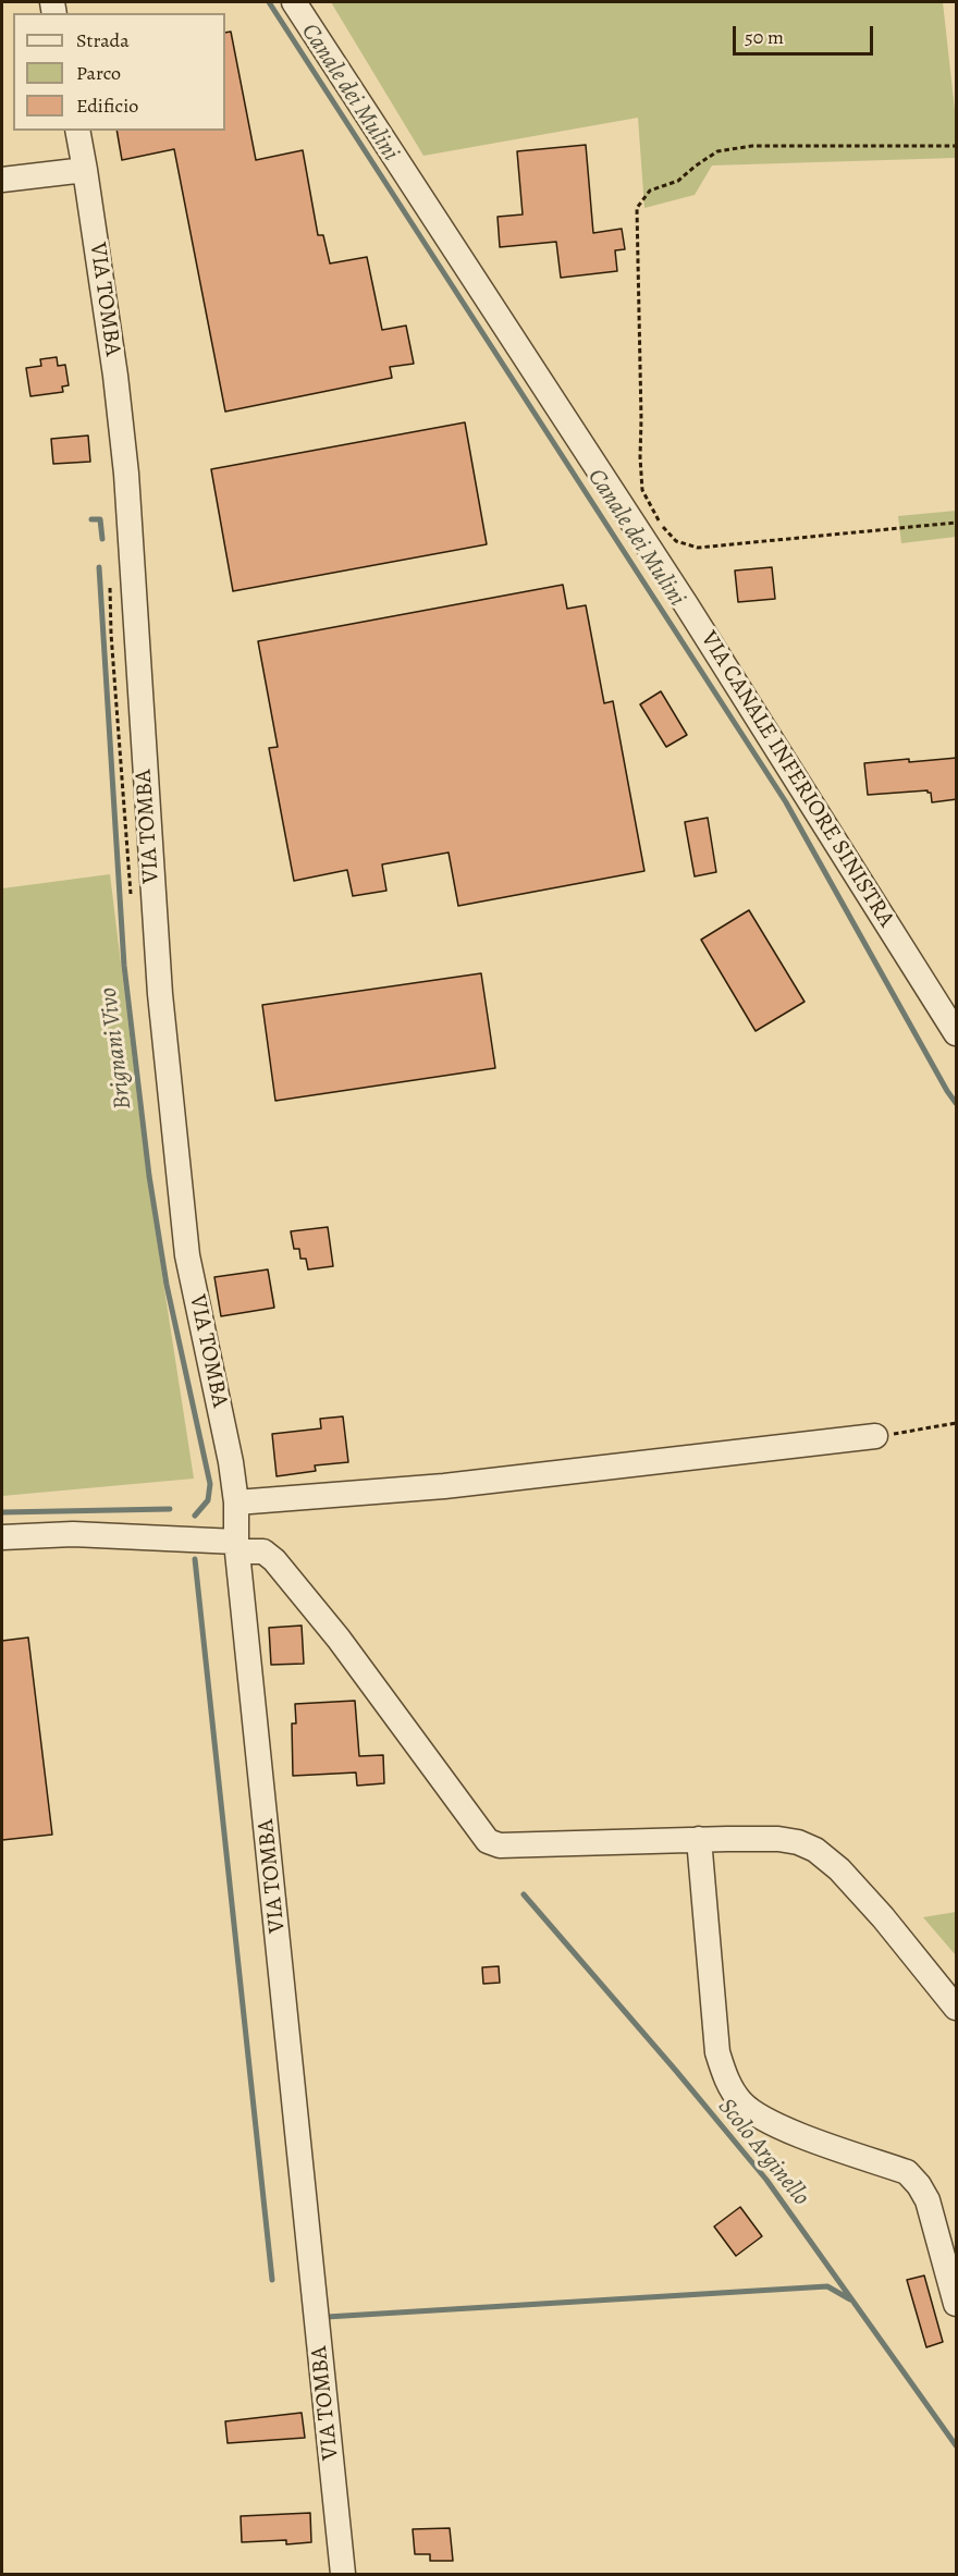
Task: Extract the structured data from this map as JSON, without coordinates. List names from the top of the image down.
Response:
{
  "streets": {
    "street": ["VIA TOMBA", "VIA CANALE INFERIORE SINISTRA"]
  },
  "water": ["Canale dei Mulini", "Brignani Vivo", "Scolo Arginello"],
  "legend": ["Strada", "Parco", "Edificio"],
  "scale_bar": "50 m"
}
